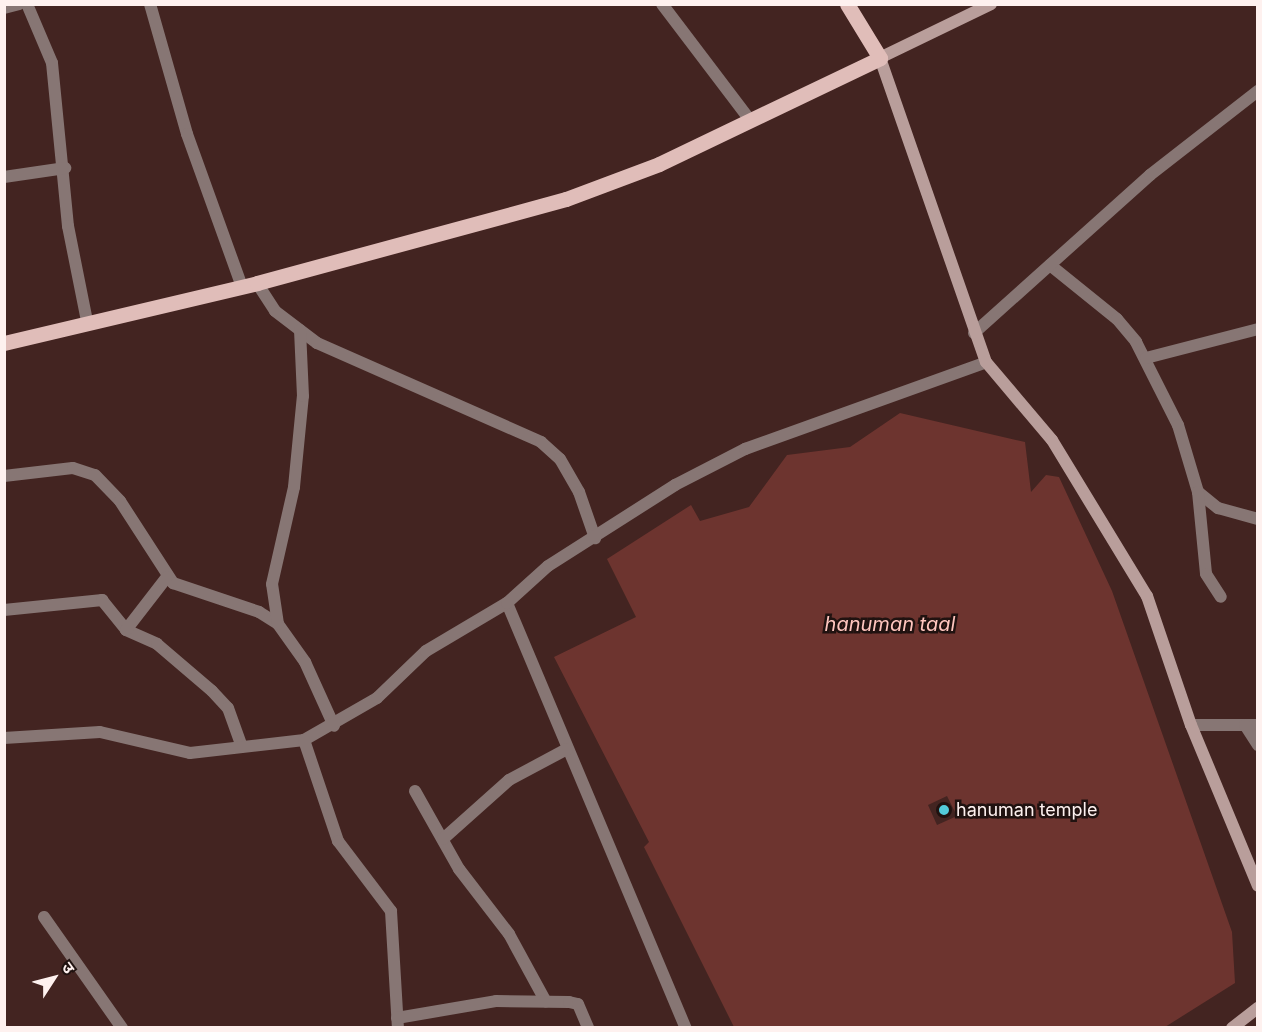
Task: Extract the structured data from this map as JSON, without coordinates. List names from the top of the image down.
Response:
{
  "water": ["hanuman taal"],
  "places": ["hanuman temple"],
  "north": "top right"
}
